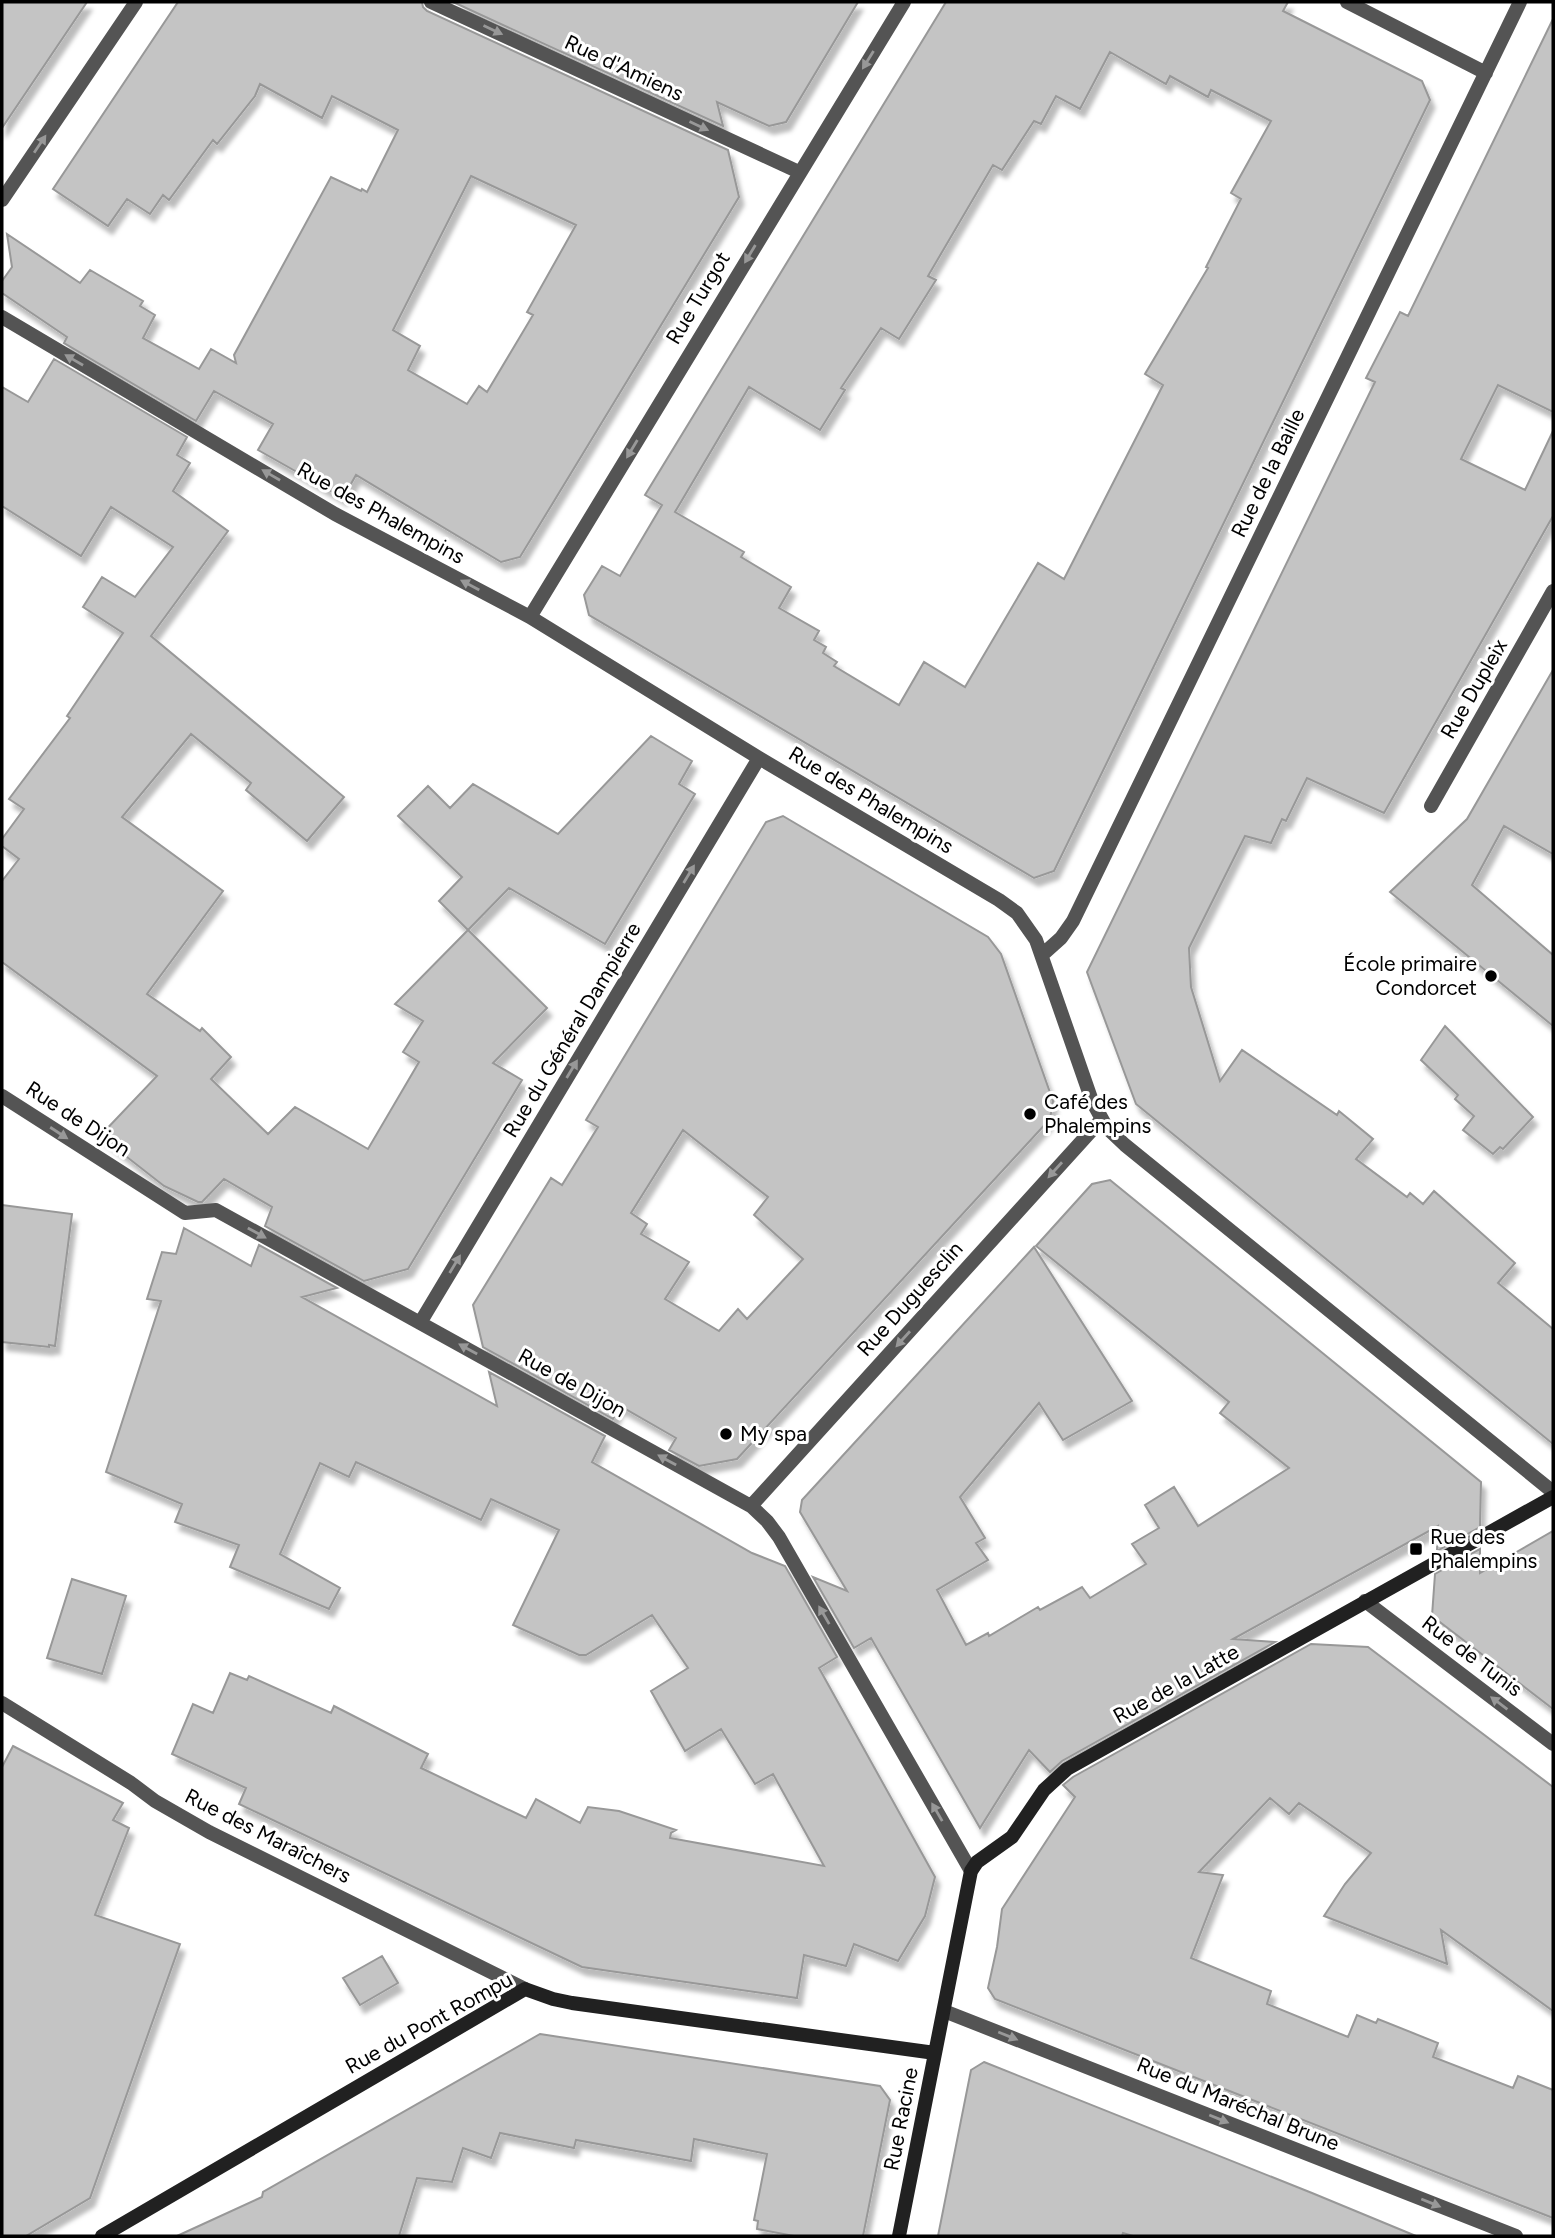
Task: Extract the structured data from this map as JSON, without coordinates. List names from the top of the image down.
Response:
{
  "streets": {
    "street": [
      "Rue d'Amiens",
      "Rue Turgot",
      "Rue de la Baille",
      "Rue des Phalempins",
      "Rue Dupleix",
      "Rue du Général Dampierre",
      "Rue de Dijon",
      "Rue Duguesclin",
      "Rue de Tunis",
      "Rue de la Latte",
      "Rue des Maraîchers",
      "Rue du Pont Rompu",
      "Rue du Maréchal Brune",
      "Rue Racine"
    ]
  },
  "crossings": [
    ["Rue d'Amiens", "Rue Turgot"],
    ["Rue Turgot", "Rue des Phalempins"],
    ["Rue de la Baille", "Rue des Phalempins"],
    ["Rue des Phalempins", "Rue du Général Dampierre"],
    ["Rue des Phalempins", "Rue Duguesclin"],
    ["Rue du Général Dampierre", "Rue de Dijon"],
    ["Rue de Dijon", "Rue Duguesclin"],
    ["Rue de Dijon", "Rue de la Latte"],
    ["Rue de Tunis", "Rue de la Latte"],
    ["Rue des Maraîchers", "Rue du Pont Rompu"],
    ["Rue du Pont Rompu", "Rue Racine"],
    ["Rue du Maréchal Brune", "Rue Racine"]
  ],
  "one_way": [
    "Rue d'Amiens",
    "Rue Turgot",
    "Rue du Général Dampierre",
    "Rue Duguesclin",
    "Rue de Tunis",
    "Rue du Maréchal Brune"
  ],
  "places": {
    "other": ["École primaire Condorcet", "Café des Phalempins", "My spa"],
    "transit": ["Rue des Phalempins"]
  }
}
